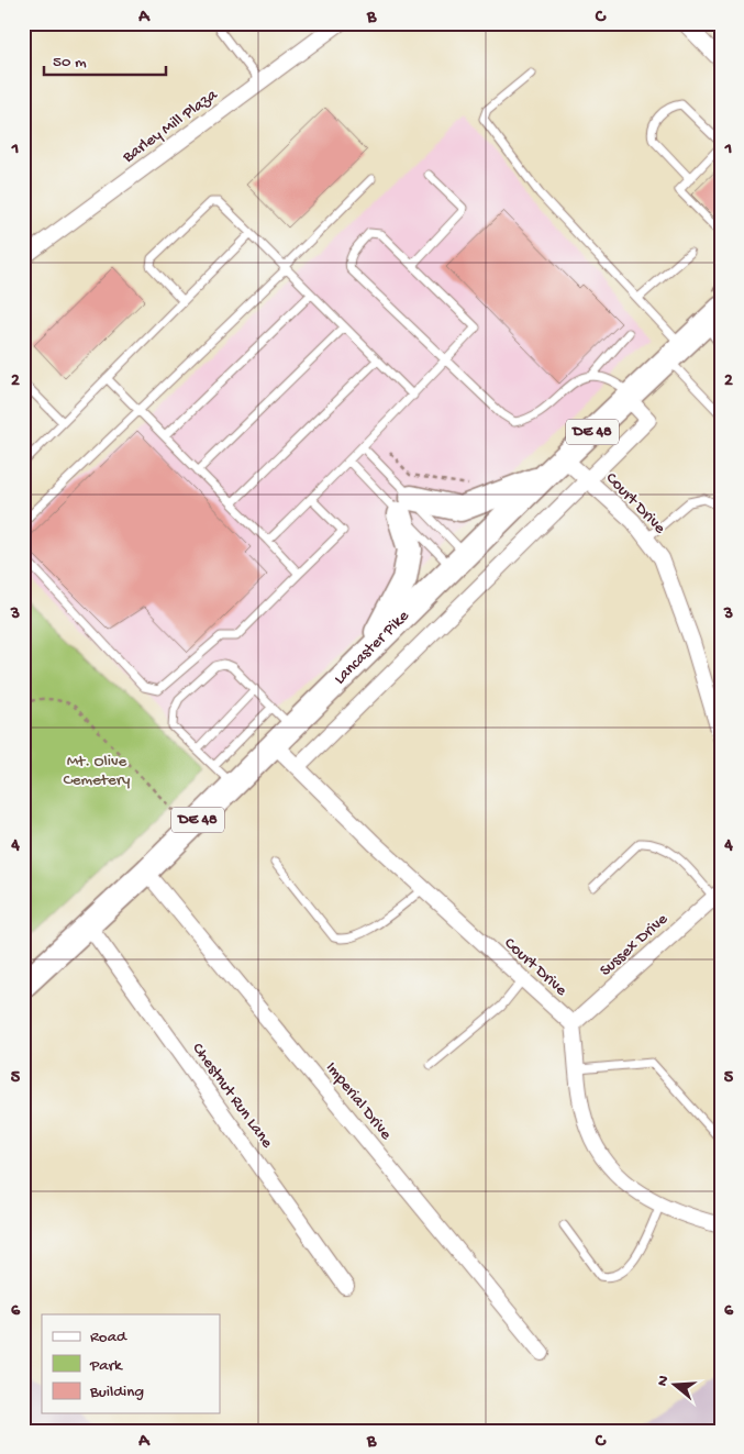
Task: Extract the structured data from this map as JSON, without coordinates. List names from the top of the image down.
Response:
{
  "streets": {
    "main road": ["DE 48", "Lancaster Pike"],
    "street": [
      "Barley Mill Plaza",
      "Court Drive",
      "Sussex Drive",
      "Chestnut Run Lane",
      "Imperial Drive"
    ]
  },
  "crossings": [
    ["Court Drive", "Lancaster Pike"],
    ["Court Drive", "Sussex Drive"],
    ["Lancaster Pike", "Chestnut Run Lane"],
    ["Lancaster Pike", "Imperial Drive"]
  ],
  "parks": ["Mt. Olive Cemetery"],
  "legend": ["Road", "Park", "Building"],
  "scale_bar": "50 m",
  "north": "left",
  "grid": {
    "columns": ["A", "B", "C"],
    "rows": [
      "1",
      "2",
      "3",
      "4",
      "5",
      "6"
    ]
  }
}
